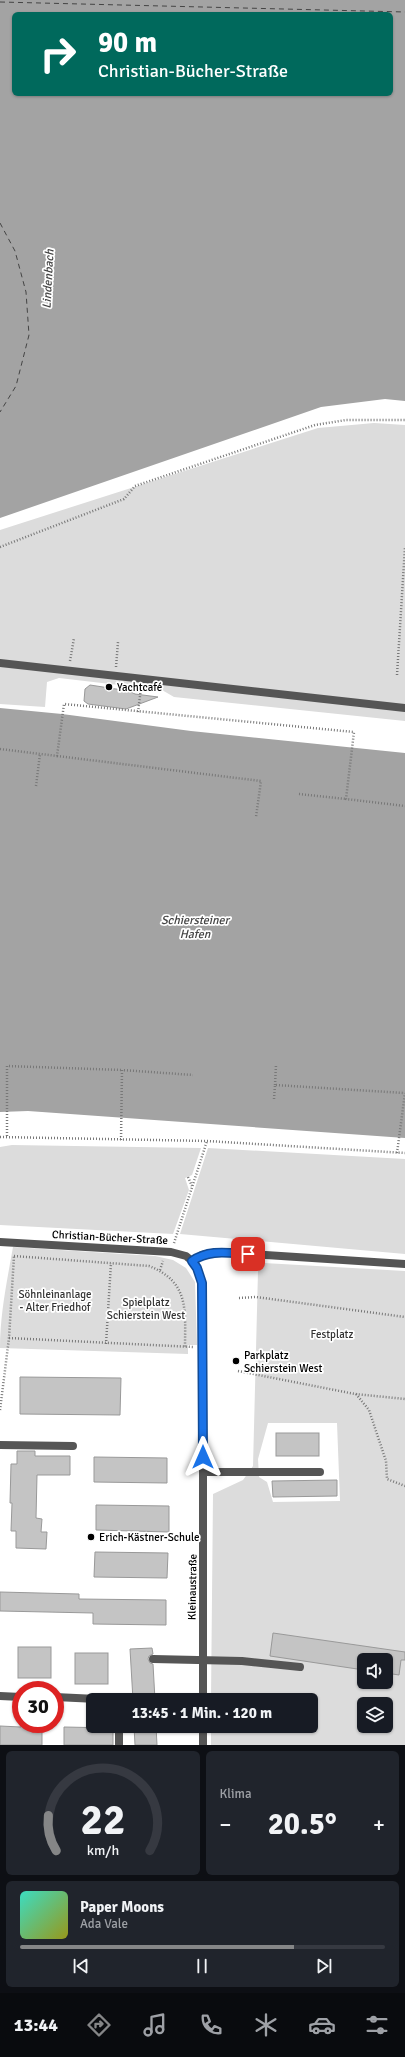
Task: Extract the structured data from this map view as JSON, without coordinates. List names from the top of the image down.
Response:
{
  "streets": {
    "street": ["Christian-Bücher-Straße", "Kleinaustraße"]
  },
  "crossings": [
    ["Christian-Bücher-Straße", "Kleinaustraße"]
  ],
  "water": ["Lindenbach", "Schiersteiner Hafen"],
  "parks": ["Söhnleinanlage - Alter Friedhof", "Spielplatz Schierstein West", "Festplatz"],
  "places": ["Yachtcafé", "Parkplatz Schierstein West", "Erich-Kästner-Schule"],
  "page": {
    "turn": ["90 m", "Christian-Bücher-Straße"],
    "limit": "30",
    "trip": "13:45 · 1 Min. · 120 m",
    "tile": "Klima",
    "heat": ["−", "20.5°", "+"],
    "song": ["Paper Moons", "Ada Vale"],
    "tabs": "13:44",
    "gauge": ["22", "km/h"]
  }
}
